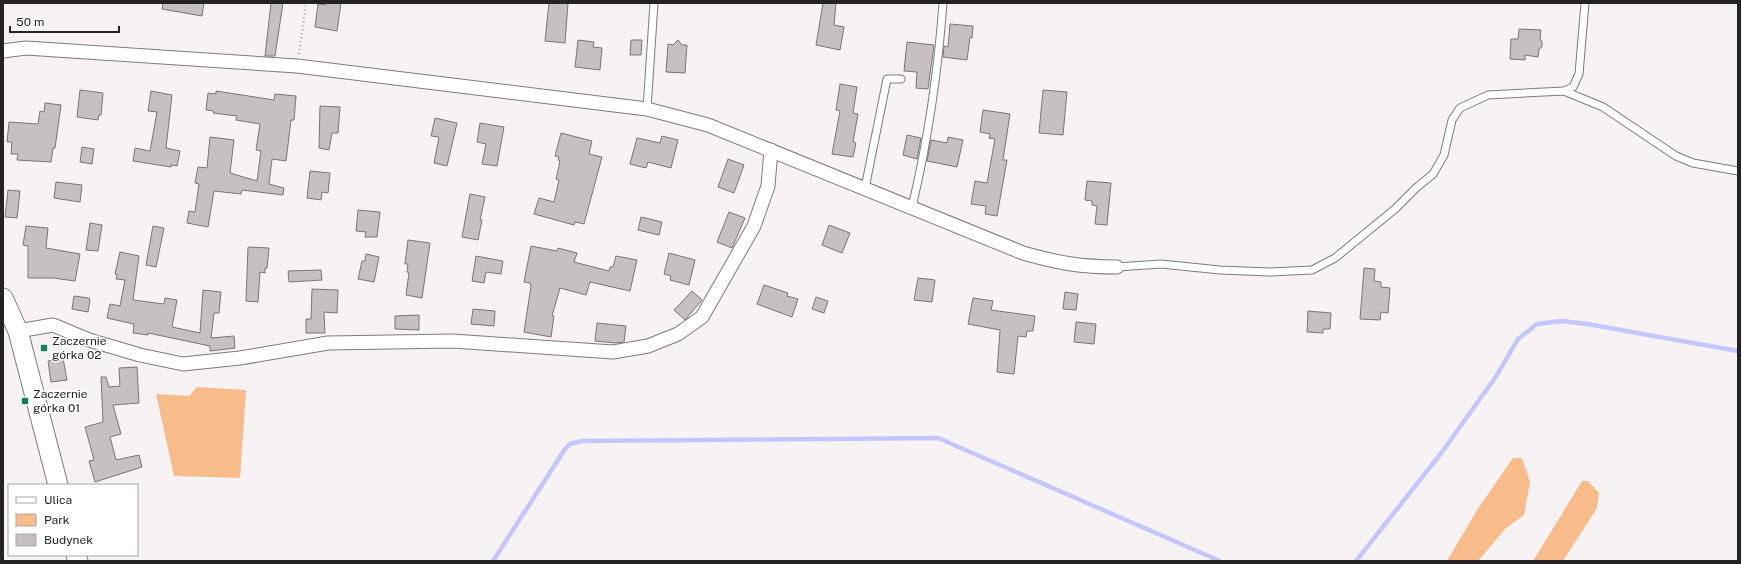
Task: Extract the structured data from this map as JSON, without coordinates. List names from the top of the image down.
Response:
{
  "places": {
    "transit": ["Zaczernie górka 02", "Zaczernie górka 01"]
  },
  "legend": ["Ulica", "Park", "Budynek"],
  "scale_bar": "50 m"
}
